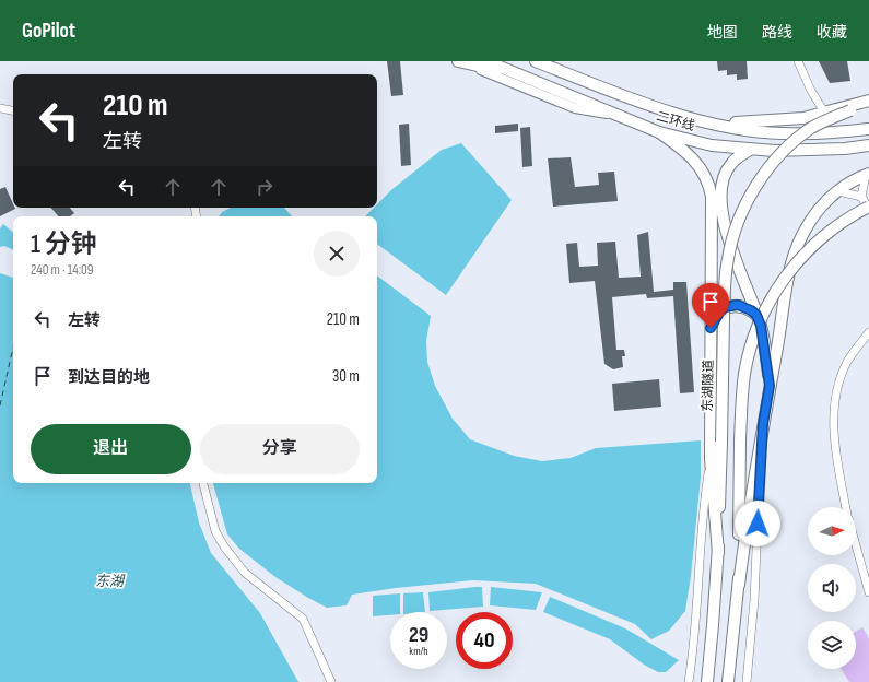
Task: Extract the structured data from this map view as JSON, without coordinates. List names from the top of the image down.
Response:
{
  "streets": {
    "highway": ["二环线", "东湖隧道"]
  },
  "water": ["东湖"],
  "north": "right",
  "page": {
    "header": "GoPilot",
    "nav": ["地图", "路线", "收藏"],
    "turn": ["210 m", "左转"],
    "heading": ["1 分钟", "240 m · 14:09"],
    "list": [
      {
        "name": "左转",
        "value": "210 m"
      },
      {
        "name": "到达目的地",
        "value": "30 m"
      }
    ],
    "buttons": ["退出", "分享"],
    "speed": "29 km/h",
    "limit": "40"
  }
}
